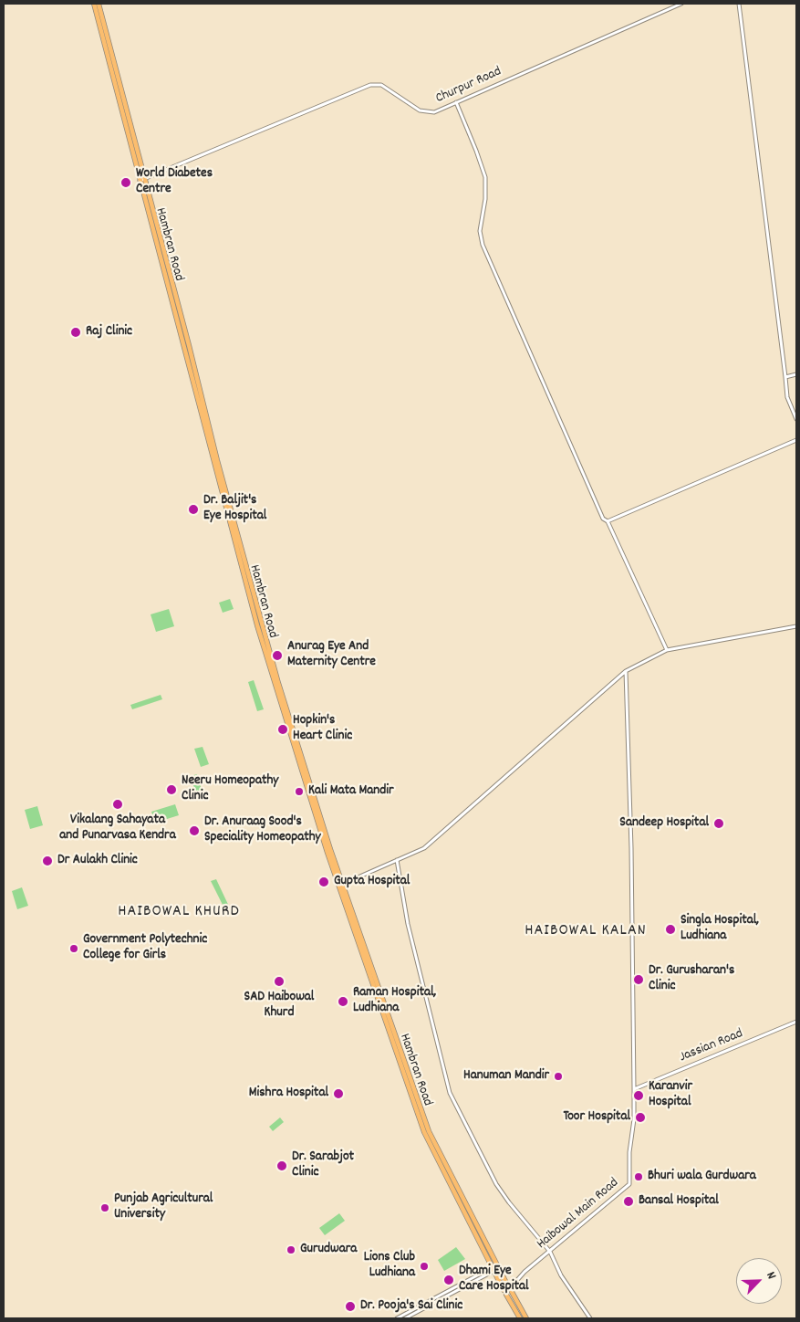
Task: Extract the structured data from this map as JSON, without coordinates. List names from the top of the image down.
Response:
{
  "streets": {
    "main road": ["Hambran Road"],
    "street": ["Churpur Road", "Jassian Road", "Haibowal Main Road"]
  },
  "crossings": [
    ["Churpur Road", "Hambran Road"],
    ["Hambran Road", "Haibowal Main Road"],
    ["Jassian Road", "Haibowal Main Road"]
  ],
  "districts": ["HAIBOWAL KHURD", "HAIBOWAL KALAN"],
  "places": [
    "World Diabetes Centre",
    "Raj Clinic",
    "Dr. Baljit's Eye Hospital",
    "Anurag Eye And Maternity Centre",
    "Hopkin's Heart Clinic",
    "Neeru Homeopathy Clinic",
    "Kali Mata Mandir",
    "Vikalang Sahayata and Punarvasa Kendra",
    "Sandeep Hospital",
    "Dr. Anuraag Sood's Speciality Homeopathy",
    "Dr Aulakh Clinic",
    "Gupta Hospital",
    "Singla Hospital, Ludhiana",
    "Government Polytechnic College for Girls",
    "Dr. Gurusharan's Clinic",
    "SAD Haibowal Khurd",
    "Raman Hospital, Ludhiana",
    "Hanuman Mandir",
    "Mishra Hospital",
    "Karanvir Hospital",
    "Toor Hospital",
    "Dr. Sarabjot Clinic",
    "Bhuri wala Gurdwara",
    "Bansal Hospital",
    "Punjab Agricultural University",
    "Gurudwara",
    "Lions Club Ludhiana",
    "Dhami Eye Care Hospital",
    "Dr. Pooja's Sai Clinic"
  ],
  "north": "top right"
}
